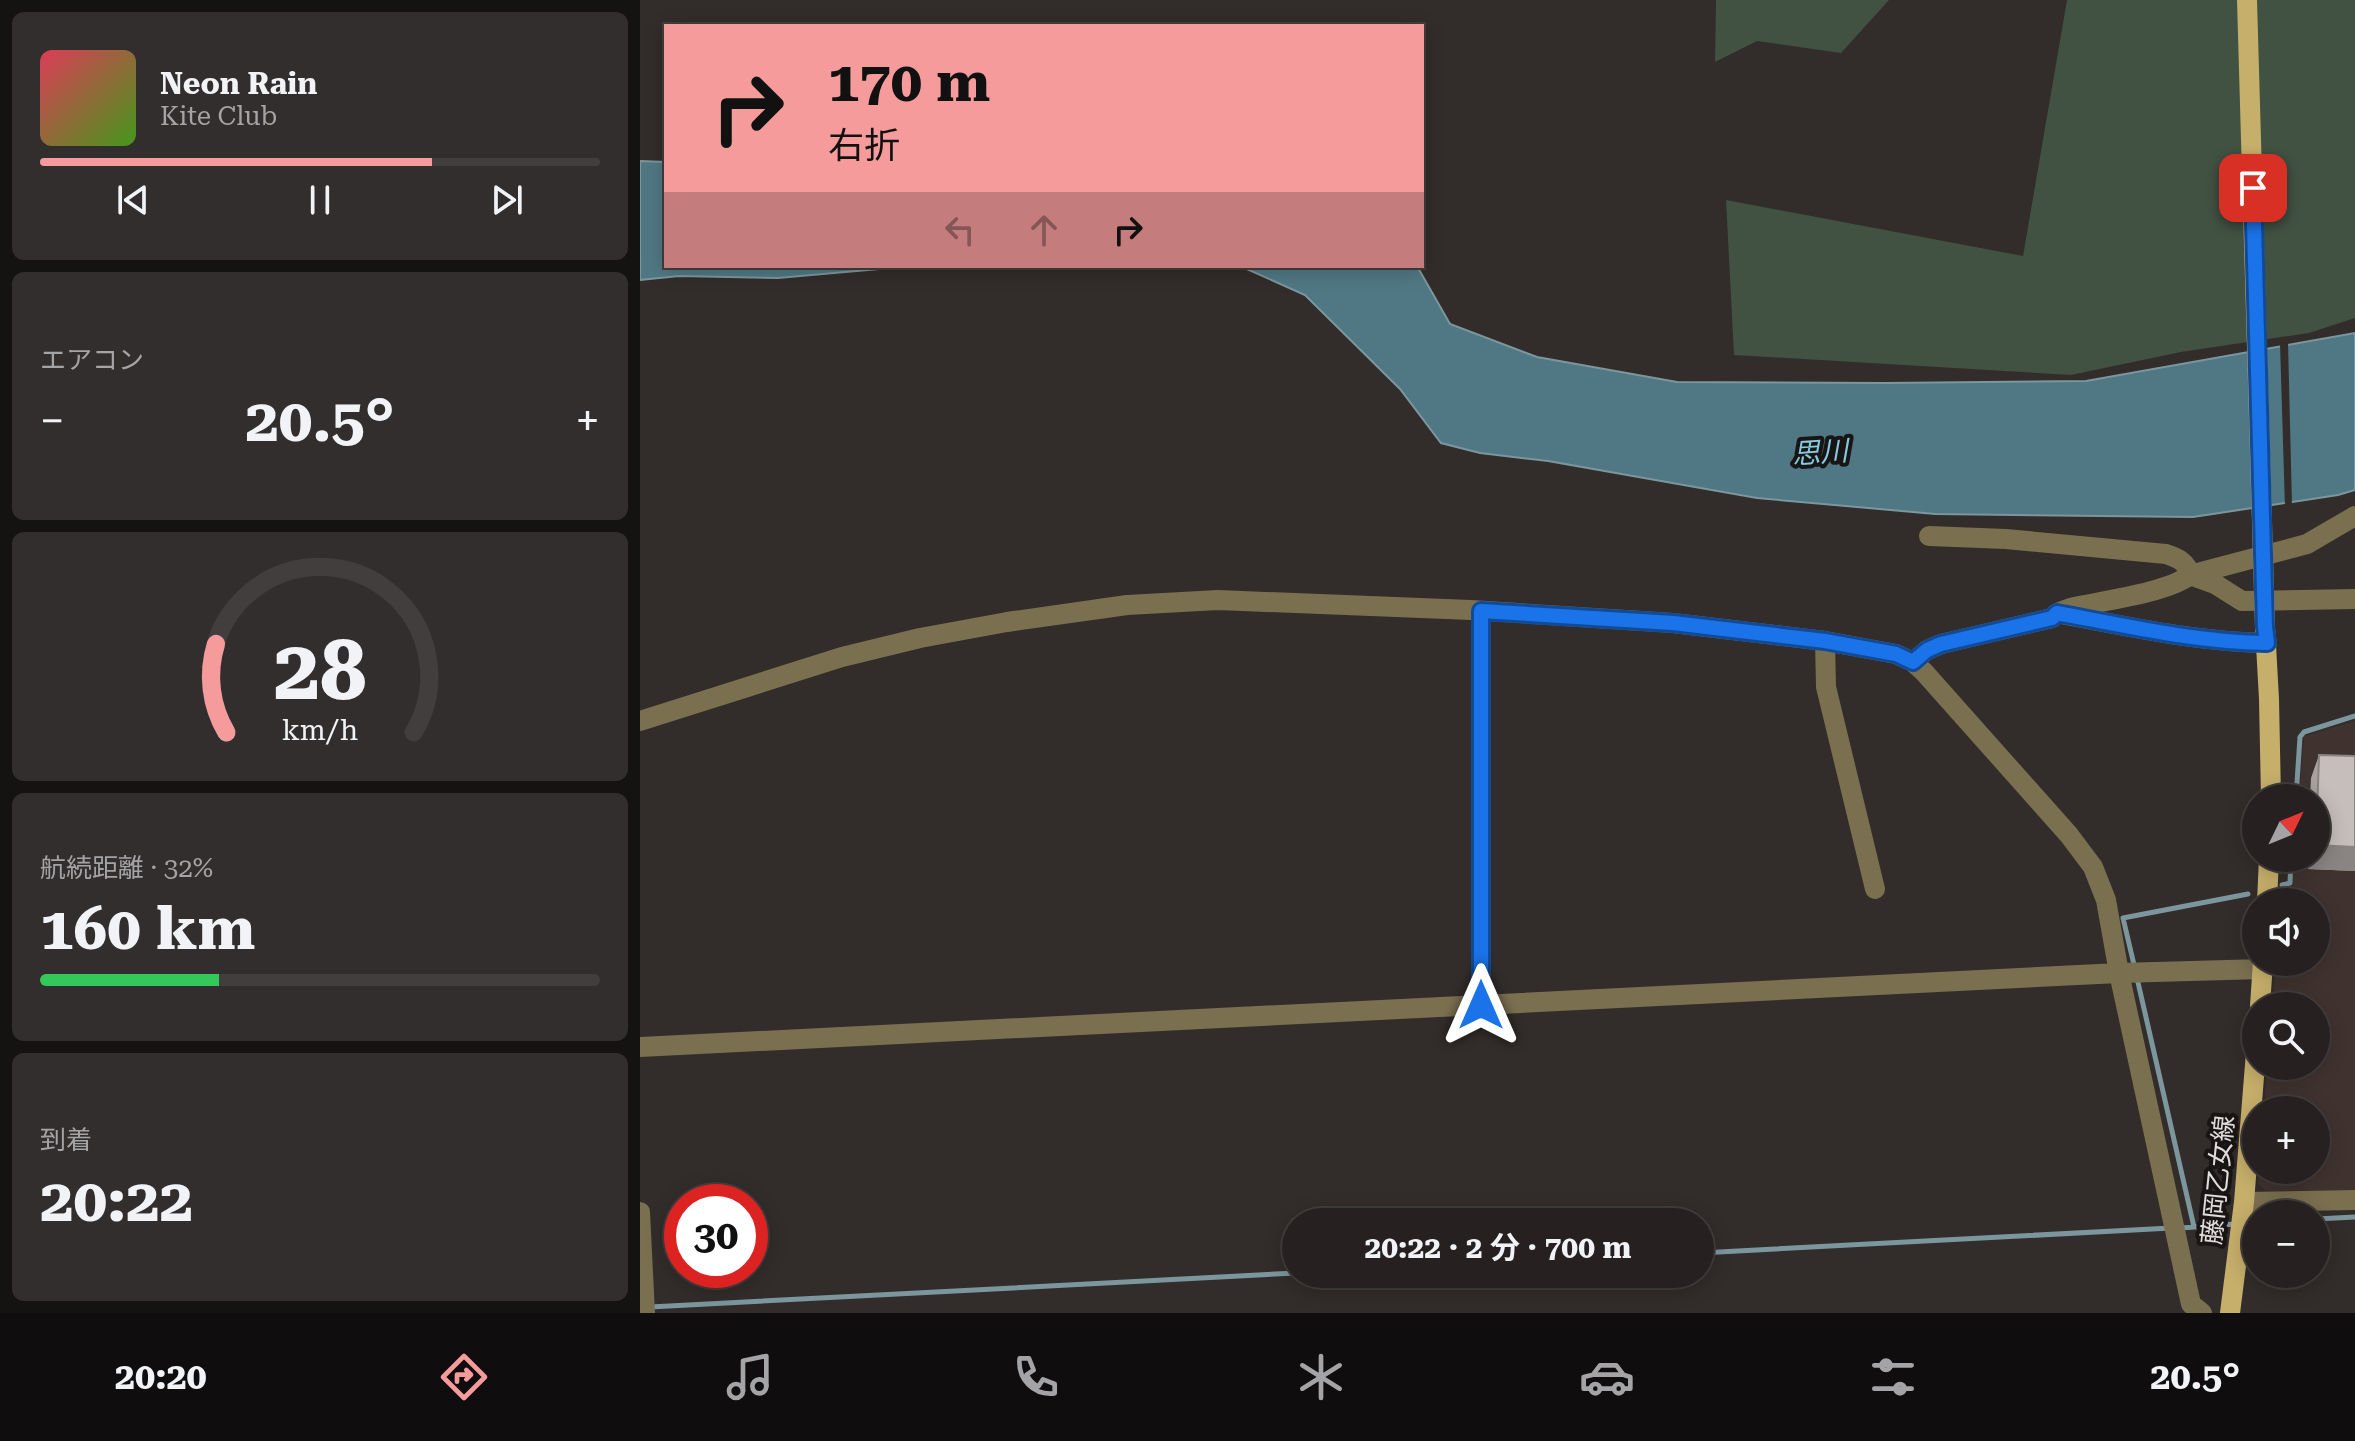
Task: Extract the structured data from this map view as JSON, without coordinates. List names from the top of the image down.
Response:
{
  "streets": {
    "main road": ["藤岡乙女線"]
  },
  "water": ["思川"],
  "north": "top right",
  "page": {
    "turn": ["170 m", "右折"],
    "song": ["Neon Rain", "Kite Club"],
    "tile": [
      "エアコン",
      ["航続距離 · 32%", "160 km"],
      ["到着", "20:22"]
    ],
    "heat": ["−", "20.5°", "+"],
    "map_buttons": ["+", "−"],
    "limit": "30",
    "trip": "20:22 · 2 分 · 700 m",
    "tabs": ["20:20", "20.5°"],
    "gauge": ["28", "km/h"]
  }
}
